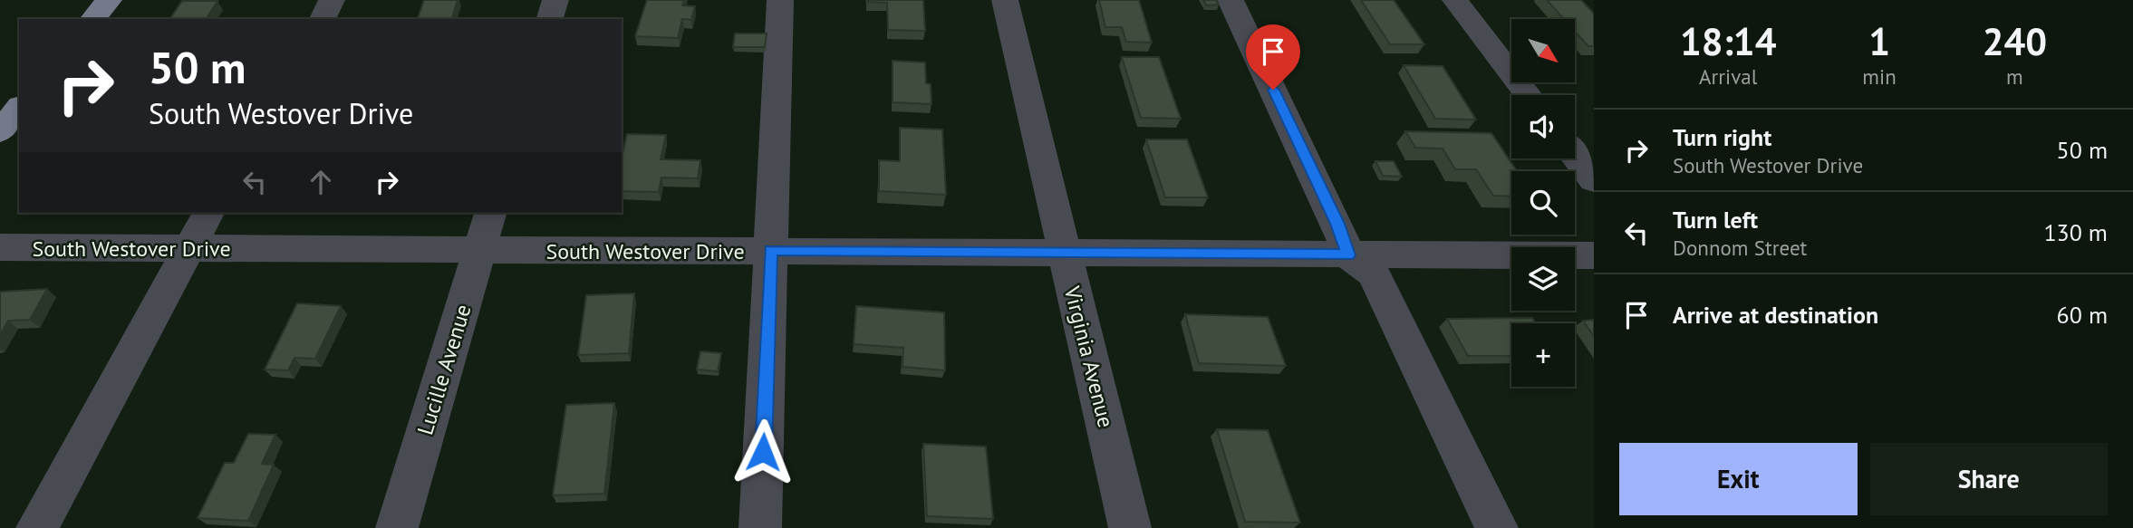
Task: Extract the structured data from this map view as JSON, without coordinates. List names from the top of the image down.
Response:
{
  "streets": {
    "street": ["South Westover Drive", "Virginia Avenue", "Lucille Avenue"]
  },
  "crossings": [
    ["South Westover Drive", "Virginia Avenue"],
    ["South Westover Drive", "Lucille Avenue"]
  ],
  "north": "bottom right",
  "page": {
    "eta": [
      "18:14",
      "Arrival",
      "1",
      "min",
      "240",
      "m"
    ],
    "map_buttons": "+",
    "turn": ["50 m", "South Westover Drive"],
    "list": [
      {
        "name": "Turn right",
        "note": "South Westover Drive",
        "value": "50 m"
      },
      {
        "name": "Turn left",
        "note": "Donnom Street",
        "value": "130 m"
      },
      {
        "name": "Arrive at destination",
        "value": "60 m"
      }
    ],
    "buttons": ["Exit", "Share"]
  }
}
